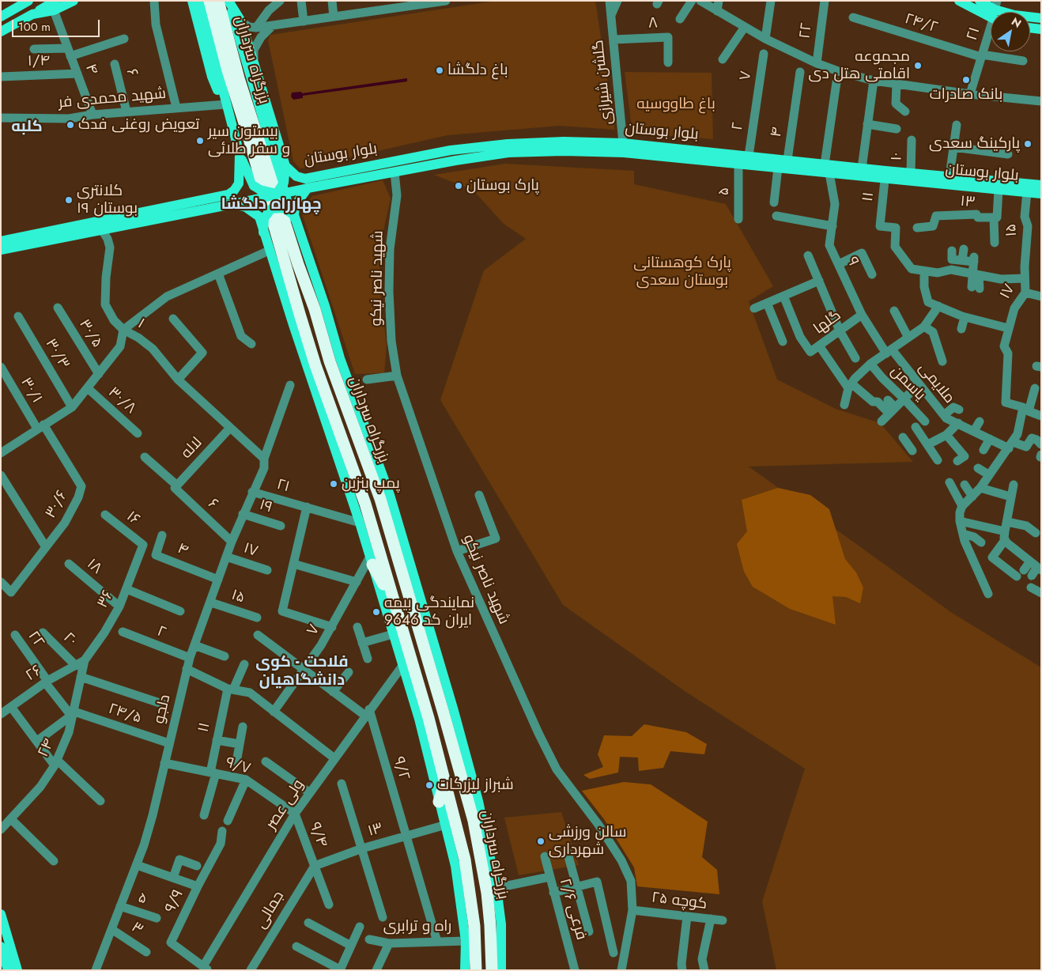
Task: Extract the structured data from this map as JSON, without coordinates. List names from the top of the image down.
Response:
{
  "streets": {
    "highway": ["بزرگراه سرداران"],
    "main road": ["بلوار بوستان"],
    "street": [
      "۸",
      "۲۴/۲",
      "۲۲",
      "۲۱",
      "۱/۴",
      "۴",
      "۶",
      "۷",
      "گلشن شیرازی",
      "شهید محمدی فر",
      "۲",
      "۱۰",
      "۵",
      "۱۱",
      "۱۳",
      "۱۵",
      "۹",
      "شهید ناصر نیکو",
      "۱۷",
      "گلها",
      "۱",
      "۳۰/۵",
      "۳۰/۳",
      "یاسمن",
      "ملایمی",
      "۳۰/۱",
      "۳۰/۸",
      "لاله",
      "۳۰/۶",
      "۱۹",
      "۱۶",
      "۱۸",
      "۳۶",
      "۲۰",
      "۲۶",
      "دلجو",
      "۲۴/۵",
      "۲۴",
      "۹/۷",
      "۹/۲",
      "ولی عصر",
      "۹/۴",
      "۹/۹",
      "کوچه ۲۵",
      "فرعی ۲/۶",
      "جمالی",
      "راه و ترابری",
      "۳"
    ]
  },
  "crossings": [
    ["۸", "گلشن شیرازی"],
    ["۲۴/۲", "۲۱"],
    ["۲۲", "۲۶"],
    ["۲۲", "۲۴/۵"],
    ["۲۲", "۲۴"],
    ["۲۱", "دلجو"],
    ["۱/۴", "۴"],
    ["۴", "شهید محمدی فر"],
    ["۴", "بلوار بوستان"],
    ["۴", "دلجو"],
    ["۶", "شهید محمدی فر"],
    ["۶", "لاله"],
    ["۶", "دلجو"],
    ["۷", "۲"],
    ["گلشن شیرازی", "بلوار بوستان"],
    ["۲", "بلوار بوستان"],
    ["۲", "دلجو"],
    ["بلوار بوستان", "۱۰"],
    ["بلوار بوستان", "۵"],
    ["بلوار بوستان", "۱۱"],
    ["بلوار بوستان", "۱۳"],
    ["بلوار بوستان", "۱۵"],
    ["بلوار بوستان", "۹"],
    ["بلوار بوستان", "شهید ناصر نیکو"],
    ["۵", "دلجو"],
    ["۱۱", "۹/۷"],
    ["۱۳", "۹/۲"],
    ["۱۳", "۹/۴"],
    ["۱۳", "جمالی"],
    ["۱۵", "۱۷"],
    ["۱۵", "دلجو"],
    ["۹", "گلها"],
    ["۹", "ملایمی"],
    ["شهید ناصر نیکو", "کوچه ۲۵"],
    ["۱۷", "ملایمی"],
    ["۱۷", "دلجو"],
    ["۱", "لاله"],
    ["۱", "دلجو"],
    ["۳۰/۱", "۳۰/۶"],
    ["۱۹", "دلجو"],
    ["۱۶", "۳۶"],
    ["۱۸", "۳۶"],
    ["۳۶", "۲۶"],
    ["۳۶", "۲۴"],
    ["۲۰", "۲۶"],
    ["۲۶", "۲۴"],
    ["دلجو", "۲۴/۵"],
    ["دلجو", "۹/۷"],
    ["دلجو", "۳"],
    ["۲۴/۵", "۲۴"],
    ["۹/۷", "ولی عصر"],
    ["۹/۷", "۹/۴"],
    ["۹/۲", "ولی عصر"],
    ["۹/۲", "راه و ترابری"],
    ["ولی عصر", "۹/۴"],
    ["ولی عصر", "۹/۹"],
    ["۹/۴", "جمالی"]
  ],
  "districts": ["کلبه", "چهارراه دلگشا", "فلاحت - کوی دانشگاهیان"],
  "parks": ["باغ طاووسیه", "پارک کوهستانی بوستان سعدی"],
  "places": [
    "مجموعه اقامتی هتل دی",
    "باغ دلگشا",
    "بانک صادرات",
    "تعویض روغنی فدک",
    "بیستون سیر و سفر طلائی",
    "پارکینگ سعدی",
    "پارک بوستان",
    "کلانتری ۱۹ بوستان",
    "پمپ بنزین",
    "نمایندگی بیمه ایران کد 9646",
    "شبراز لیزرکات",
    "سالن ورزشی شهرداری"
  ],
  "scale_bar": "100 m",
  "north": "top right"
}
